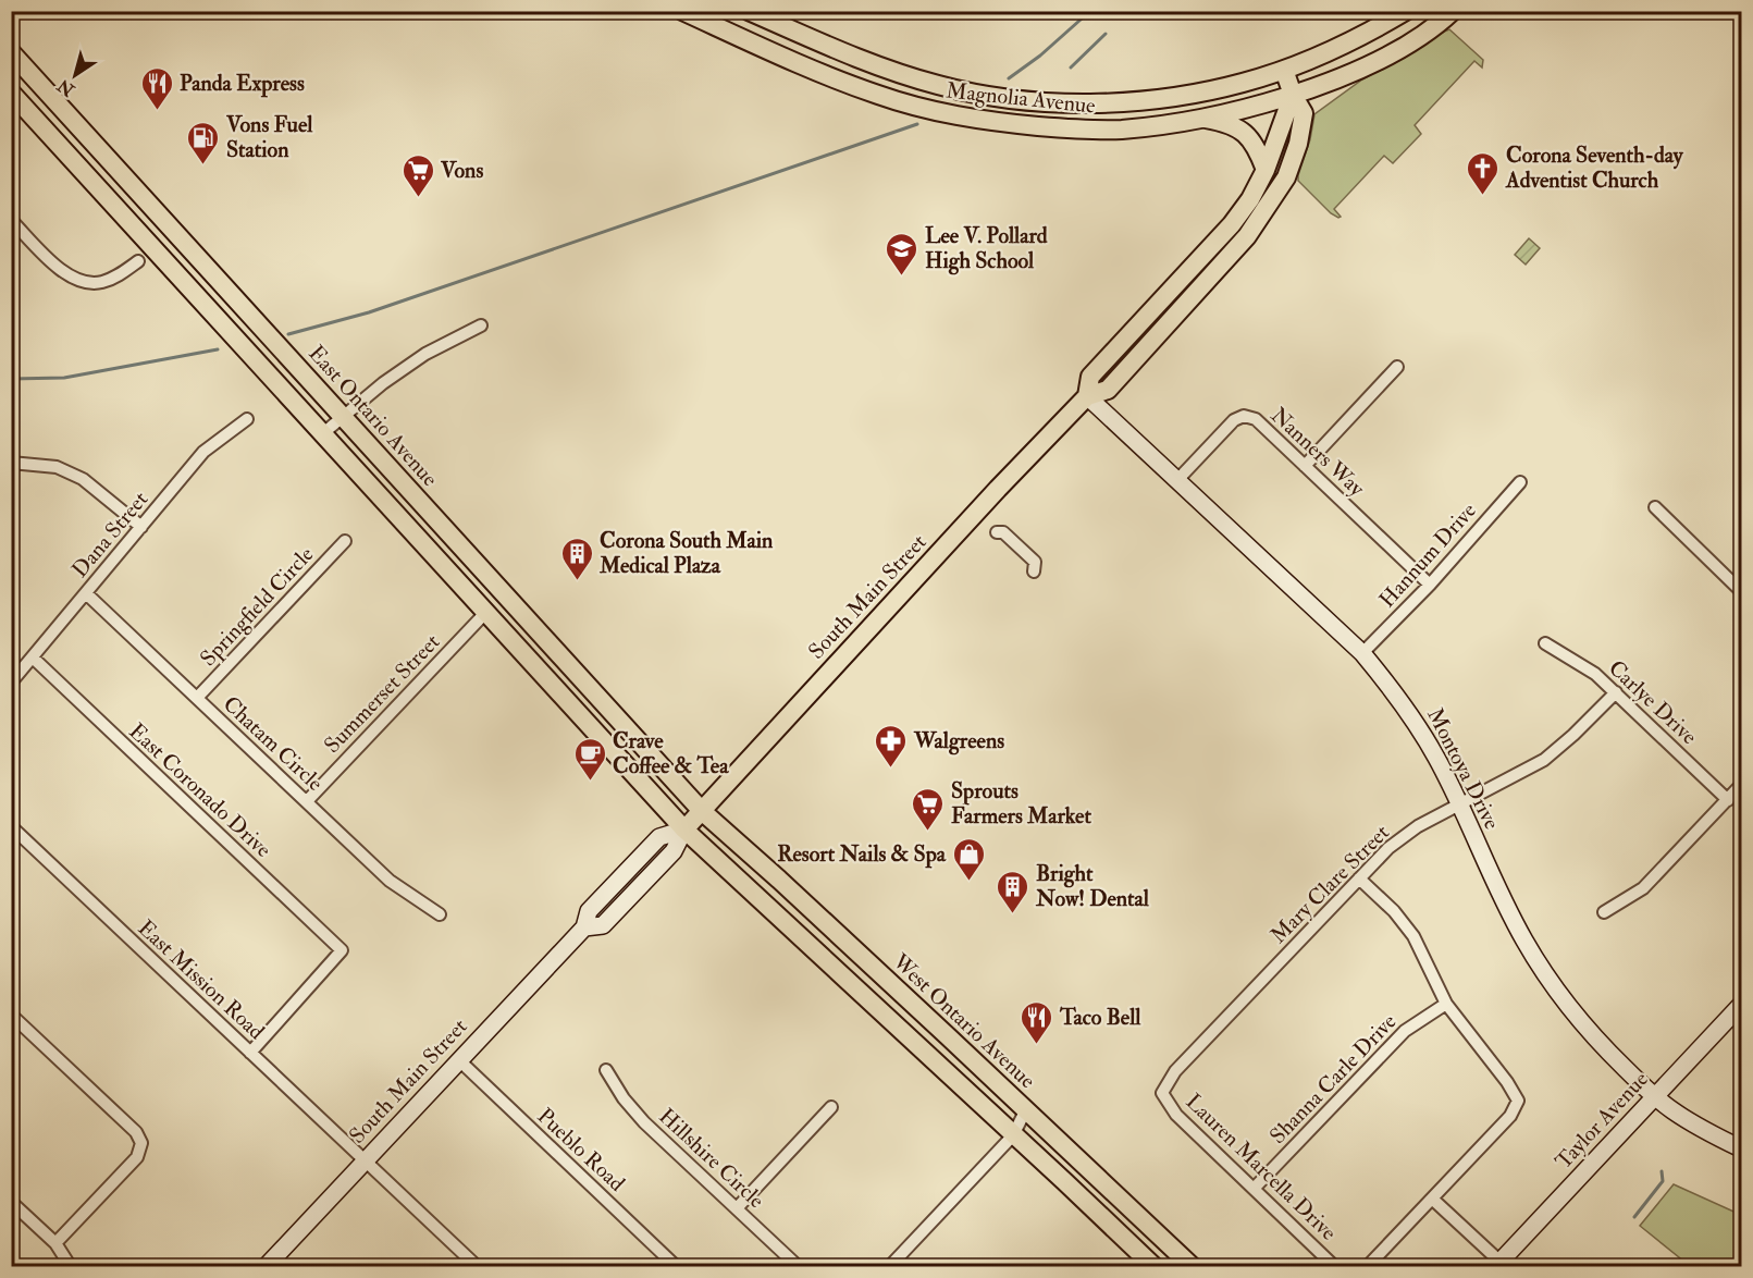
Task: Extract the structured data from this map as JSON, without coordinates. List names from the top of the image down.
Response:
{
  "streets": {
    "main road": [
      "Magnolia Avenue",
      "East Ontario Avenue",
      "South Main Street",
      "West Ontario Avenue"
    ],
    "street": [
      "Nanners Way",
      "Dana Street",
      "Hannum Drive",
      "Springfield Circle",
      "Summerset Street",
      "Carlye Drive",
      "Chatam Circle",
      "Montoya Drive",
      "East Coronado Drive",
      "Mary Clare Street",
      "East Mission Road",
      "Shanna Carle Drive",
      "Taylor Avenue",
      "Pueblo Road",
      "Hillshire Circle",
      "Lauren Marcella Drive"
    ]
  },
  "crossings": [
    ["Magnolia Avenue", "South Main Street"],
    ["East Ontario Avenue", "South Main Street"],
    ["East Ontario Avenue", "West Ontario Avenue"],
    ["Nanners Way", "Hannum Drive"],
    ["Nanners Way", "Montoya Drive"],
    ["Dana Street", "Chatam Circle"],
    ["Dana Street", "East Coronado Drive"],
    ["Hannum Drive", "Montoya Drive"],
    ["South Main Street", "Montoya Drive"],
    ["South Main Street", "East Mission Road"],
    ["South Main Street", "West Ontario Avenue"],
    ["South Main Street", "Pueblo Road"],
    ["Springfield Circle", "Chatam Circle"],
    ["Summerset Street", "Chatam Circle"],
    ["Carlye Drive", "Mary Clare Street"],
    ["Montoya Drive", "Mary Clare Street"],
    ["Montoya Drive", "Taylor Avenue"],
    ["East Coronado Drive", "East Mission Road"],
    ["Mary Clare Street", "Lauren Marcella Drive"],
    ["Shanna Carle Drive", "Lauren Marcella Drive"]
  ],
  "places": {
    "restaurant": ["Panda Express", "Taco Bell"],
    "fuel station": ["Vons Fuel Station"],
    "church": ["Corona Seventh-day Adventist Church"],
    "supermarket": ["Vons", "Sprouts Farmers Market"],
    "school or university": ["Lee V. Pollard High School"],
    "building": ["Corona South Main Medical Plaza", "Bright Now! Dental"],
    "pharmacy": ["Walgreens"],
    "cafe": ["Crave Coffee & Tea"],
    "shop": ["Resort Nails & Spa"]
  },
  "north": "bottom left"
}
